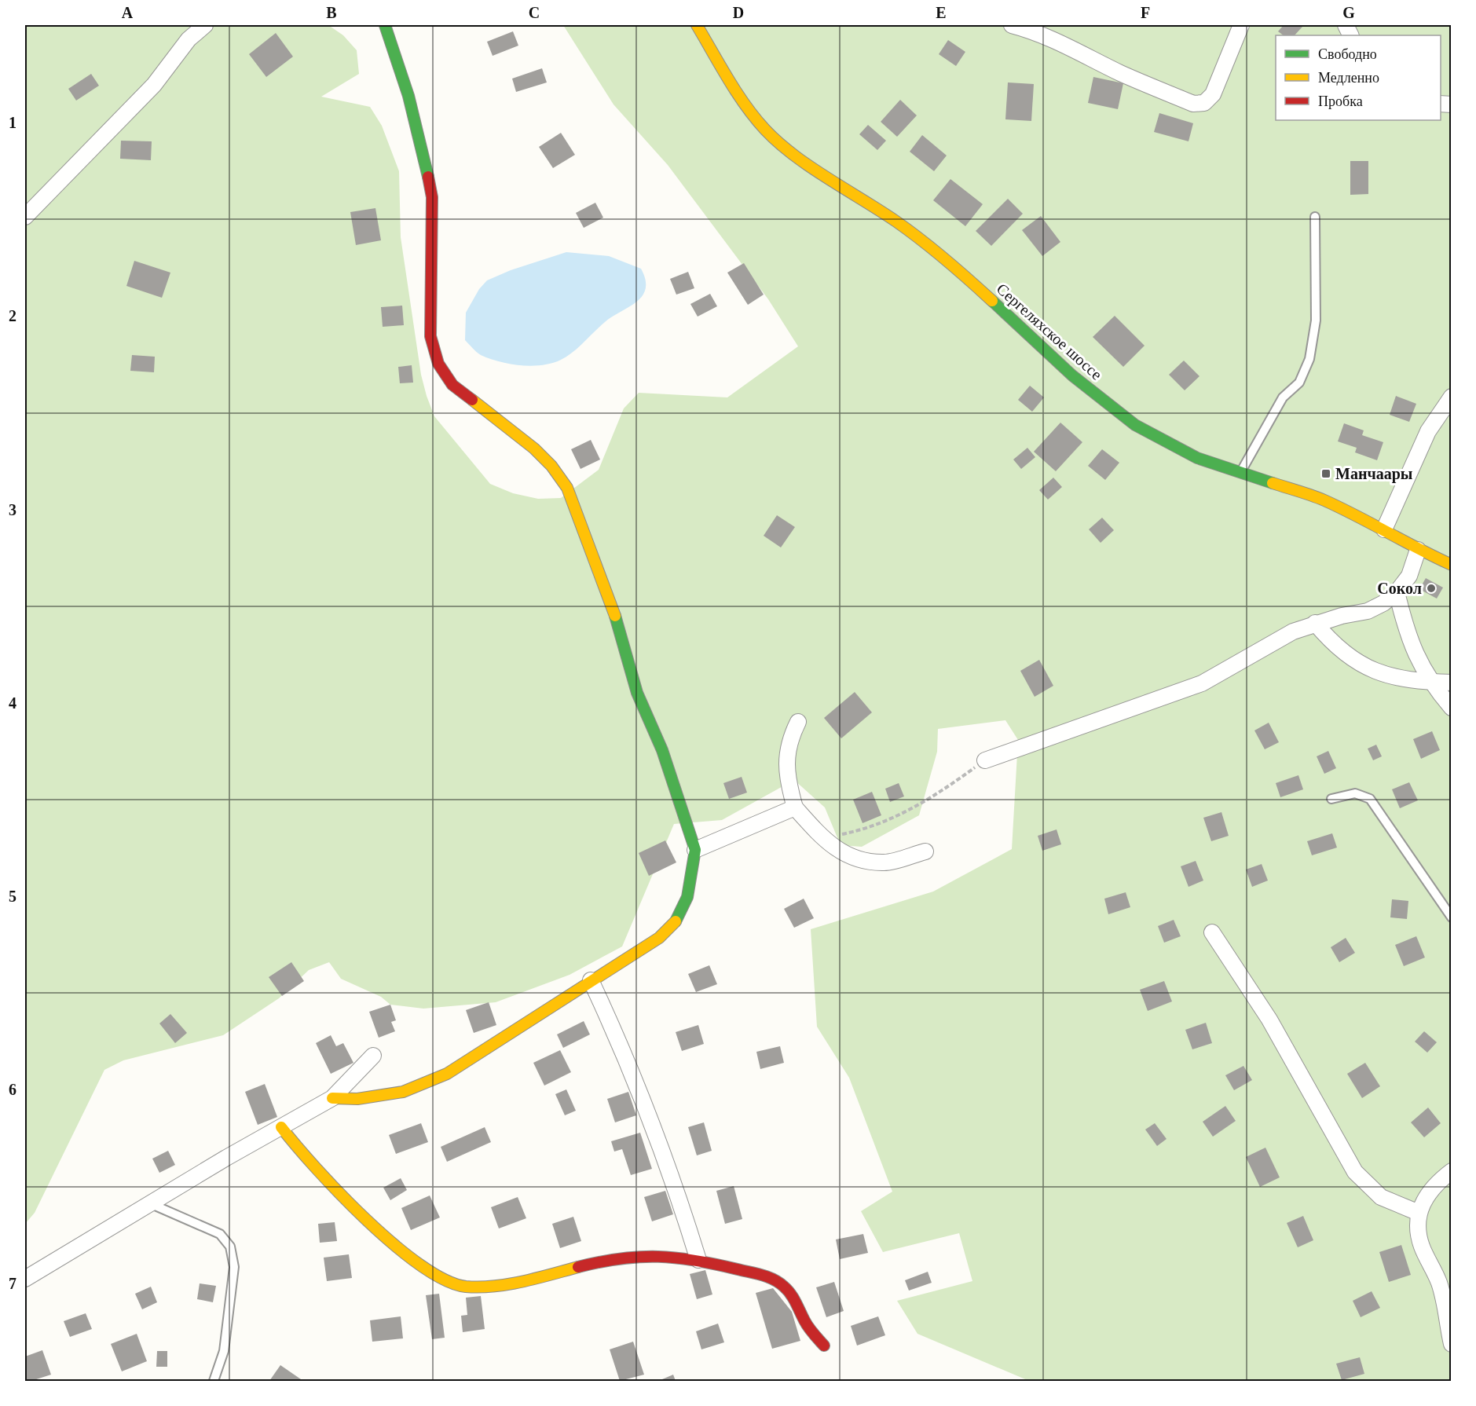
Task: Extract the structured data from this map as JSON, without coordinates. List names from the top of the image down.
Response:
{
  "streets": {
    "street": ["Сергеляхское шоссе"]
  },
  "places": {
    "transit": ["Манчаары"],
    "other": ["Сокол"]
  },
  "legend": ["Свободно", "Медленно", "Пробка"],
  "grid": {
    "columns": [
      "A",
      "B",
      "C",
      "D",
      "E",
      "F",
      "G"
    ],
    "rows": [
      "1",
      "2",
      "3",
      "4",
      "5",
      "6",
      "7"
    ]
  }
}
